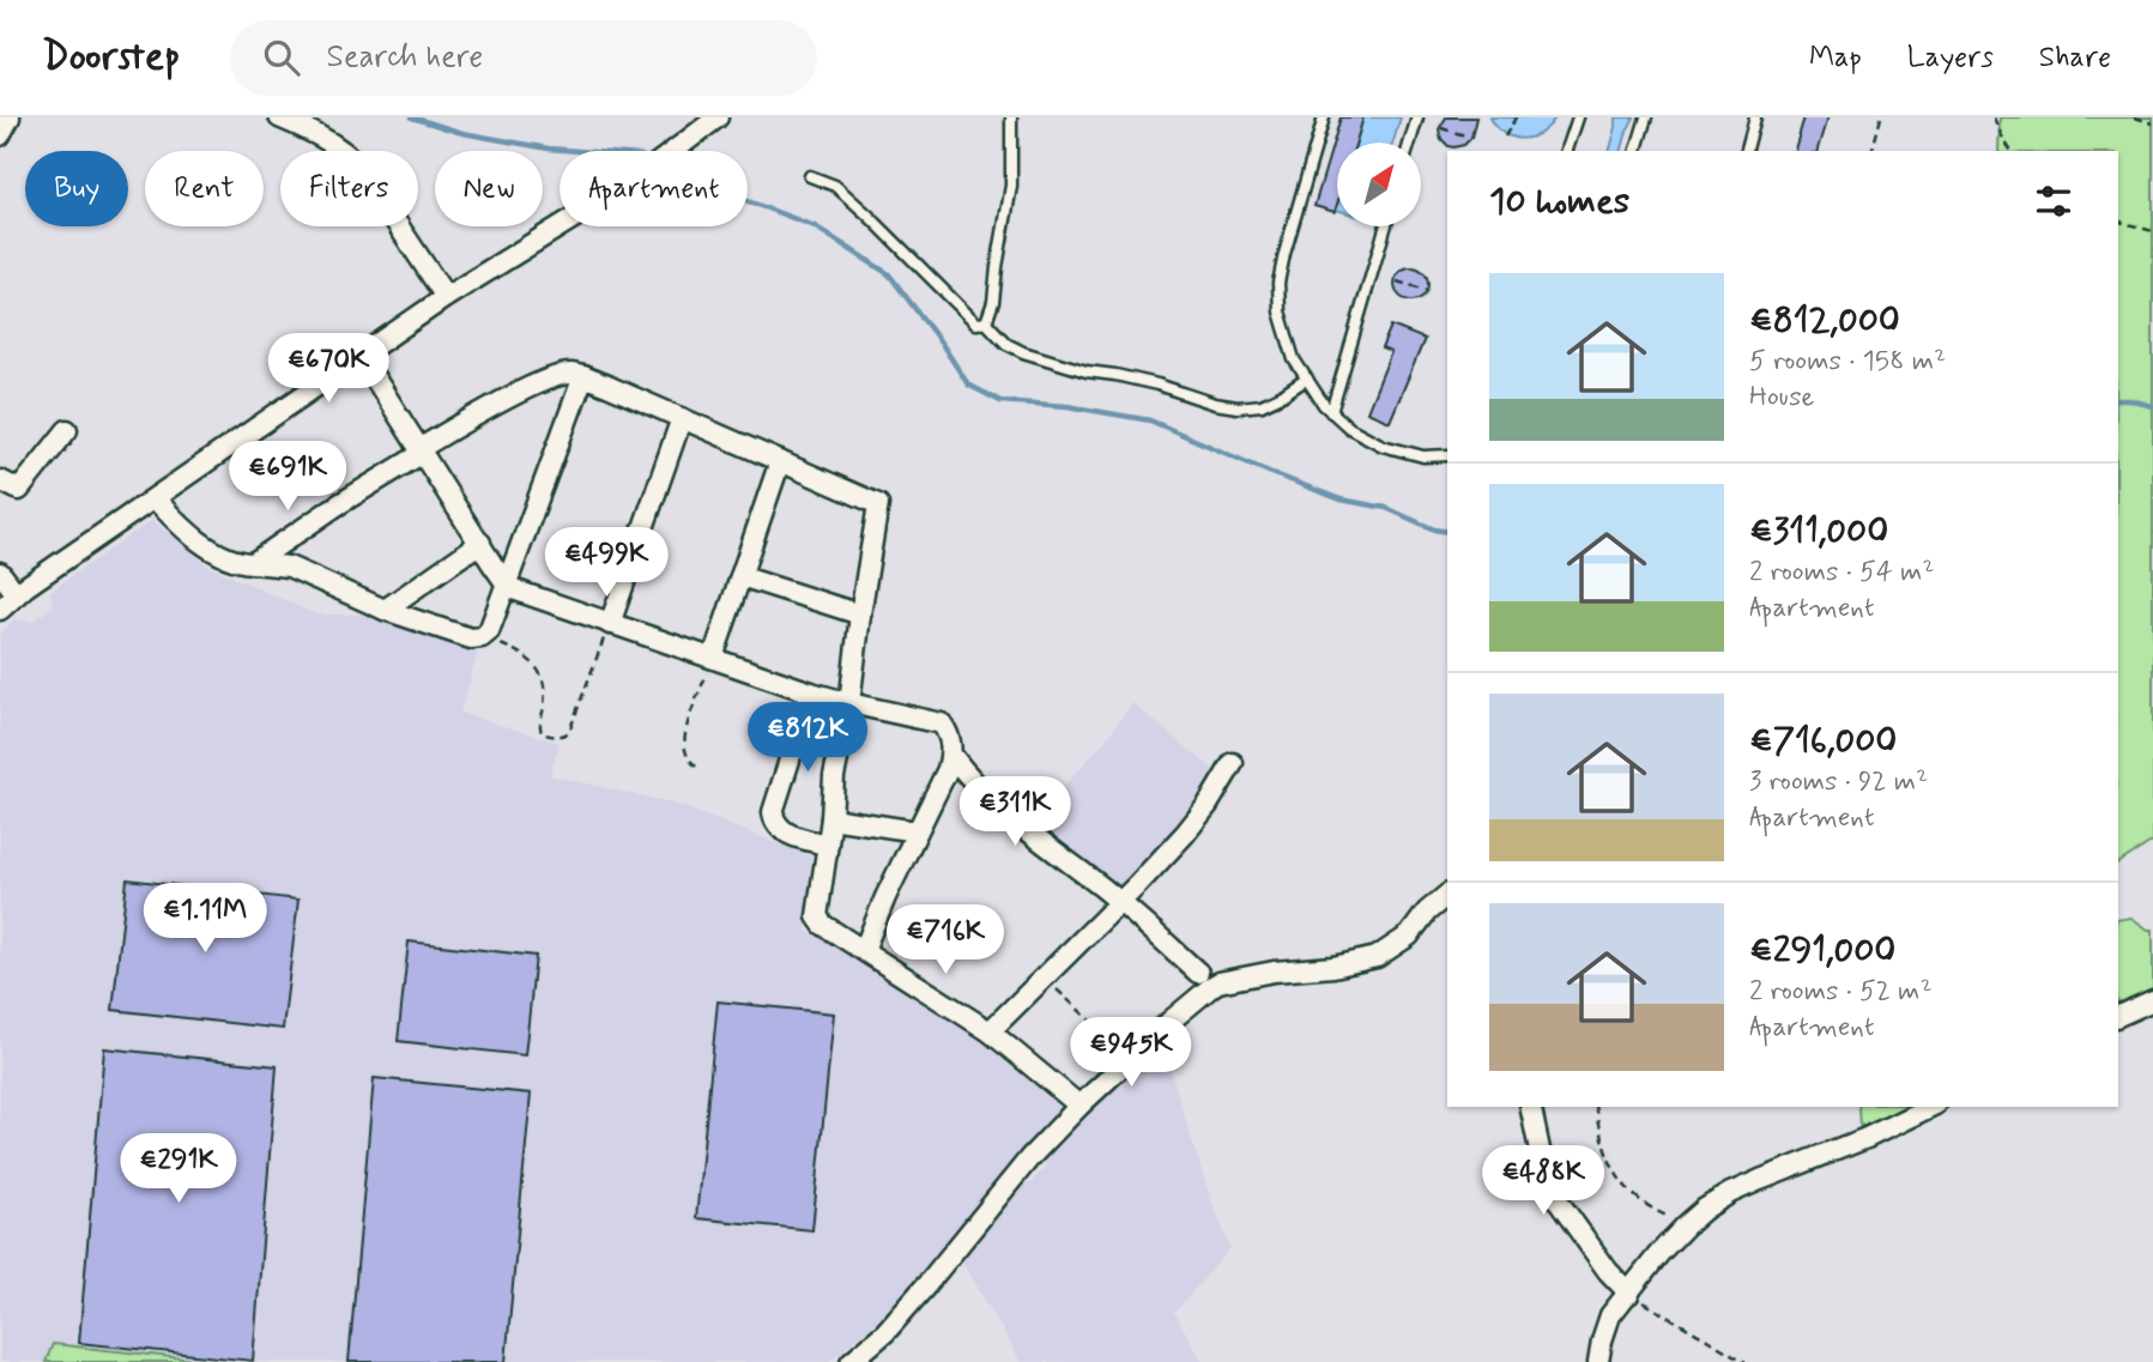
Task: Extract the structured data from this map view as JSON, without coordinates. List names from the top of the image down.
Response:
{
  "north": "top right",
  "page": {
    "header": "Doorstep",
    "search": "Search here",
    "nav": ["Map", "Layers", "Share"],
    "chip": [
      "Buy",
      "Rent",
      "Filters",
      "New",
      "Apartment"
    ],
    "heading": "10 homes",
    "list": [
      {
        "name": "€812,000",
        "note": "5 rooms · 158 m² · House"
      },
      {
        "name": "€311,000",
        "note": "2 rooms · 54 m² · Apartment"
      },
      {
        "name": "€716,000",
        "note": "3 rooms · 92 m² · Apartment"
      },
      {
        "name": "€291,000",
        "note": "2 rooms · 52 m² · Apartment"
      }
    ],
    "price": [
      "€670K",
      "€691K",
      "€499K",
      "€812K",
      "€311K",
      "€1.11M",
      "€716K",
      "€945K",
      "€291K",
      "€488K"
    ]
  }
}
